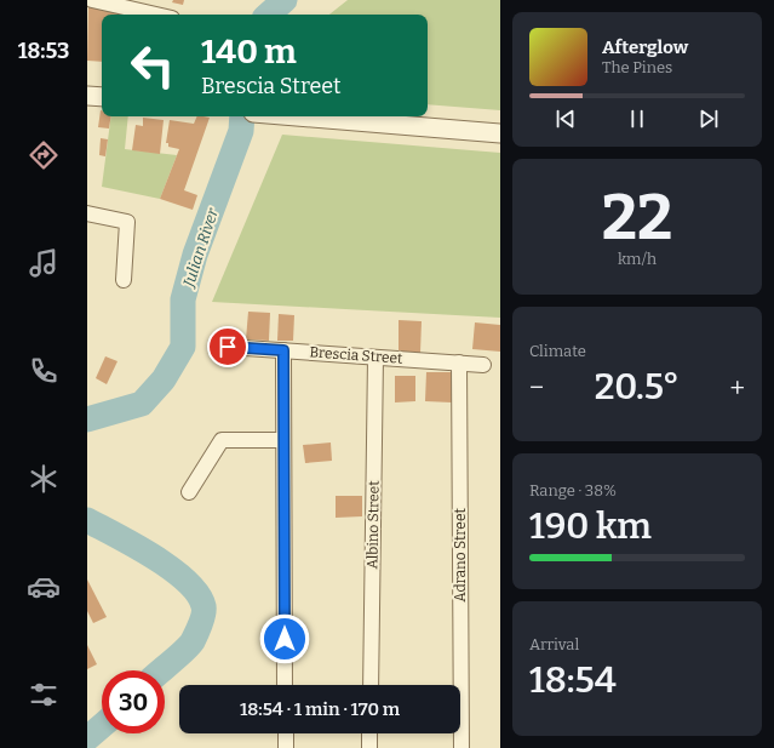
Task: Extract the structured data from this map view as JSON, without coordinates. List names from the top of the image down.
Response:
{
  "streets": {
    "street": ["Brescia Street", "Albino Street", "Adrano Street"]
  },
  "crossings": [
    ["Brescia Street", "Albino Street"],
    ["Brescia Street", "Adrano Street"]
  ],
  "water": ["Julian River"],
  "page": {
    "tabs": "18:53",
    "turn": ["140 m", "Brescia Street"],
    "song": ["Afterglow", "The Pines"],
    "tile": [
      ["22", "km/h"],
      "Climate",
      ["Range · 38%", "190 km"],
      ["Arrival", "18:54"]
    ],
    "heat": ["−", "20.5°", "+"],
    "limit": "30",
    "trip": "18:54 · 1 min · 170 m"
  }
}
